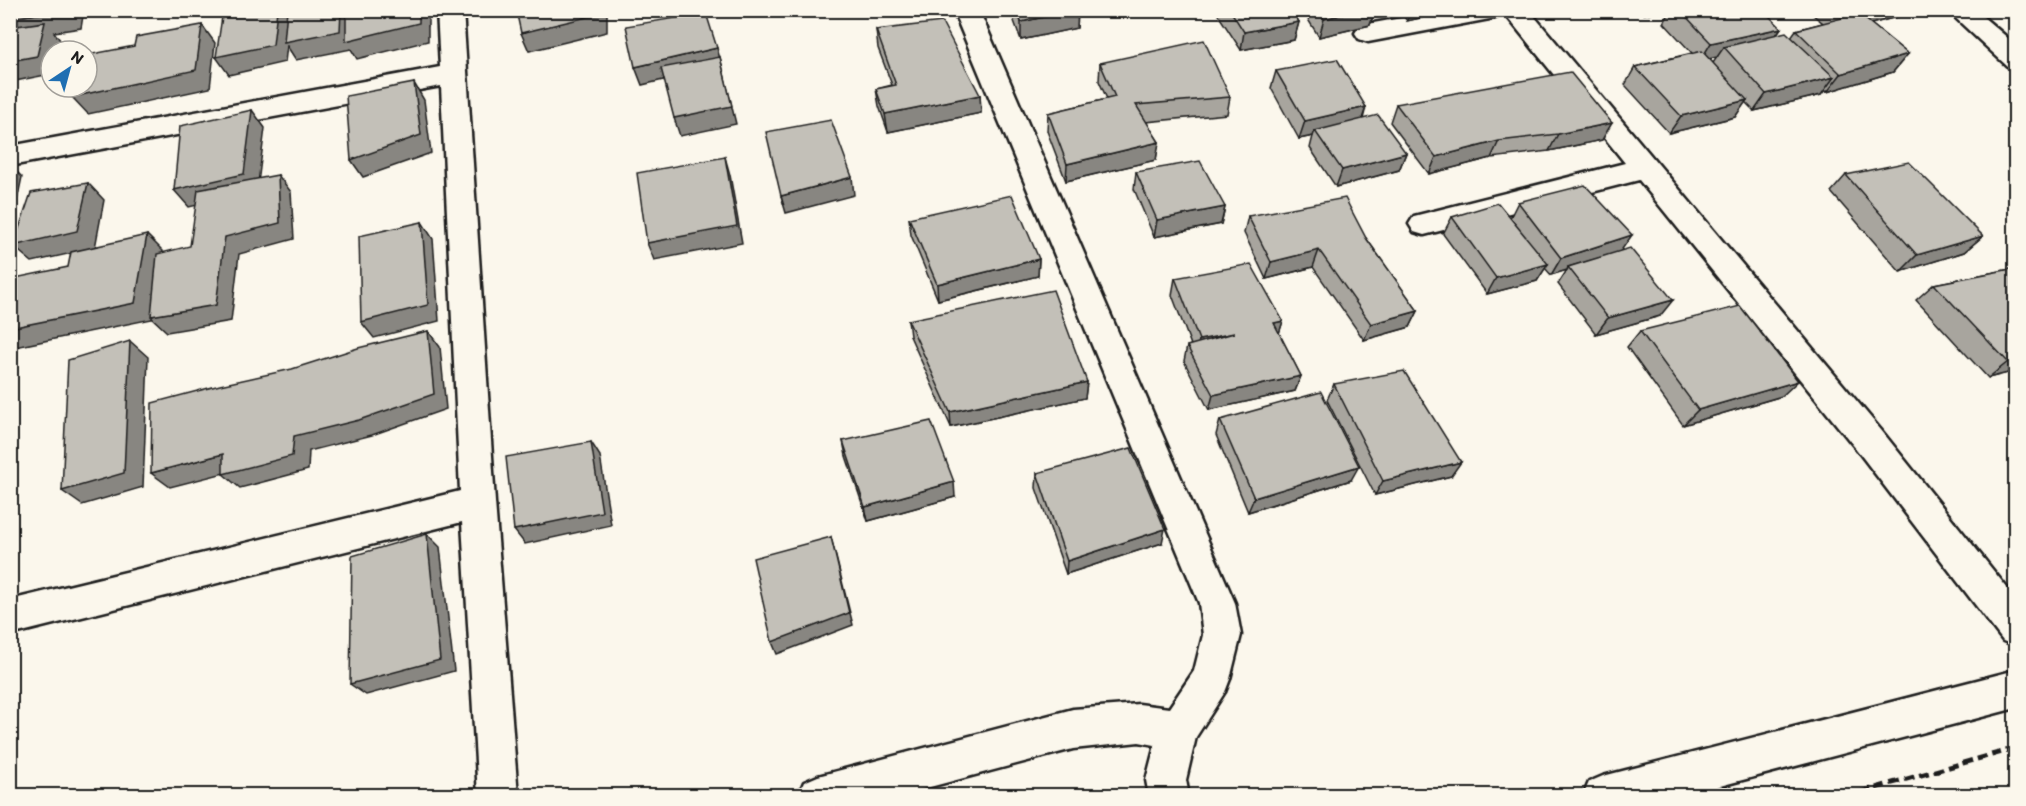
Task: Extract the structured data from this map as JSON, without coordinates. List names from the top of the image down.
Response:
{
  "north": "top right"
}
